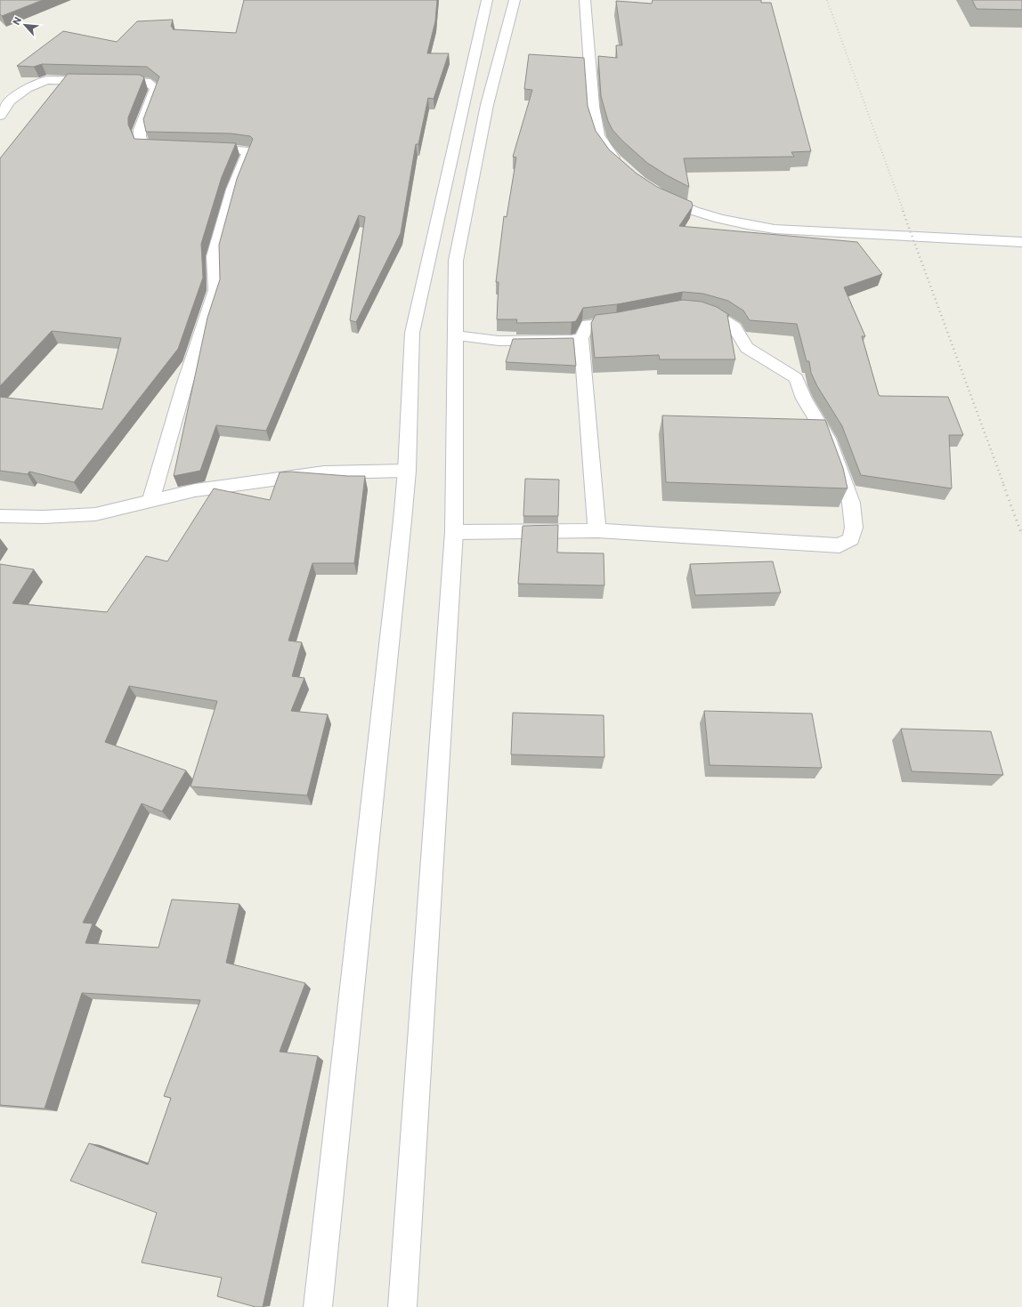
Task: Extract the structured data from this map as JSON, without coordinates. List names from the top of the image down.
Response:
{
  "north": "top left"
}
